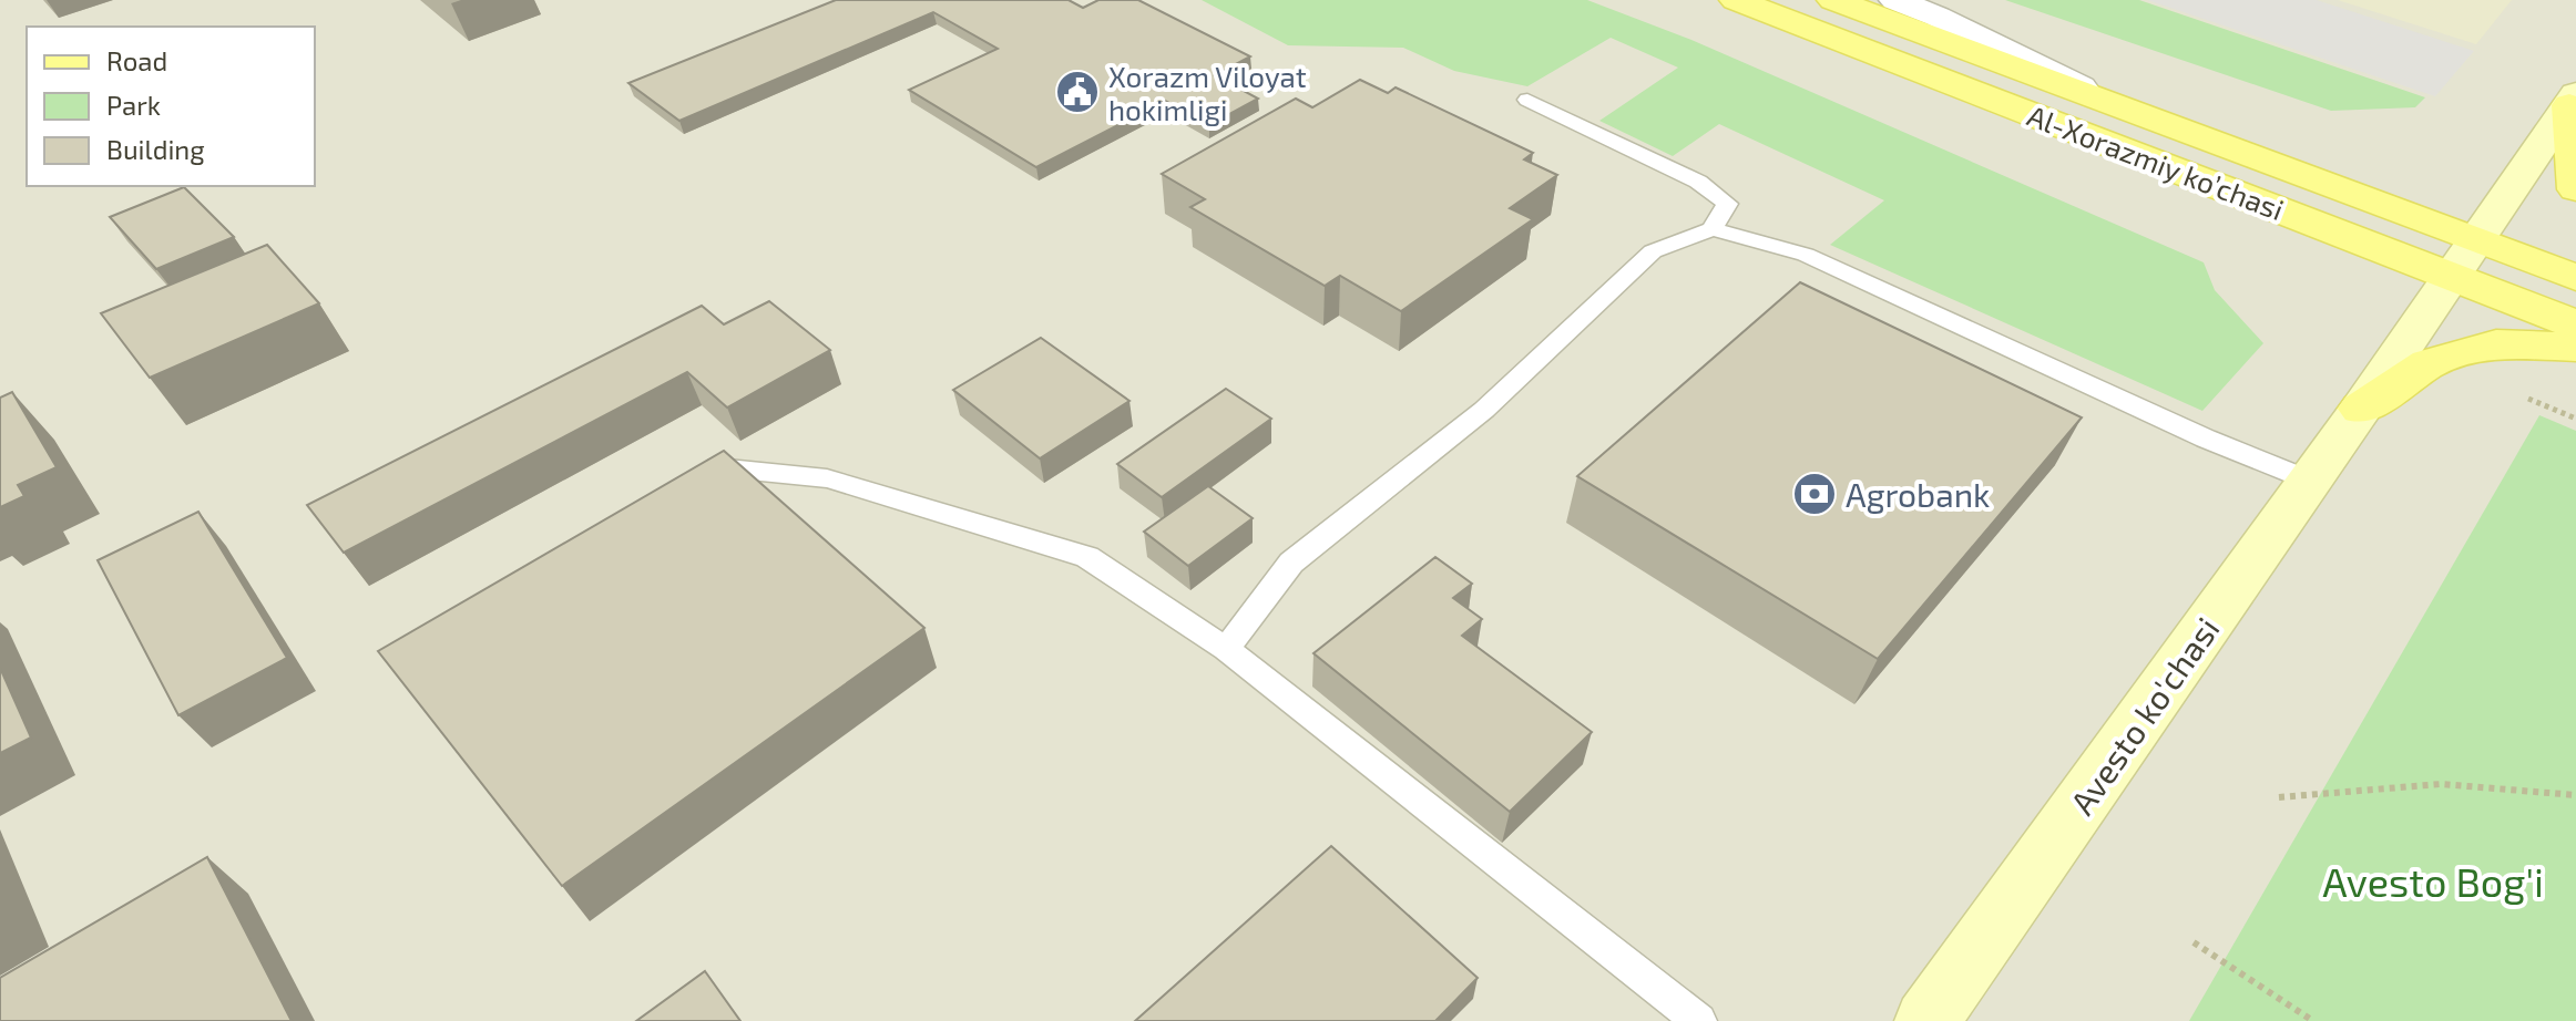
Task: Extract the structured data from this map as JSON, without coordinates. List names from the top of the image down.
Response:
{
  "streets": {
    "main road": ["Al-Xorazmiy ko’chasi"],
    "street": ["Avesto ko'chasi"]
  },
  "crossings": [
    ["Al-Xorazmiy ko’chasi", "Avesto ko'chasi"]
  ],
  "parks": ["Avesto Bog'i"],
  "places": {
    "public building": ["Xorazm Viloyat hokimligi"],
    "bank": ["Agrobank"]
  },
  "legend": ["Road", "Park", "Building"]
}
